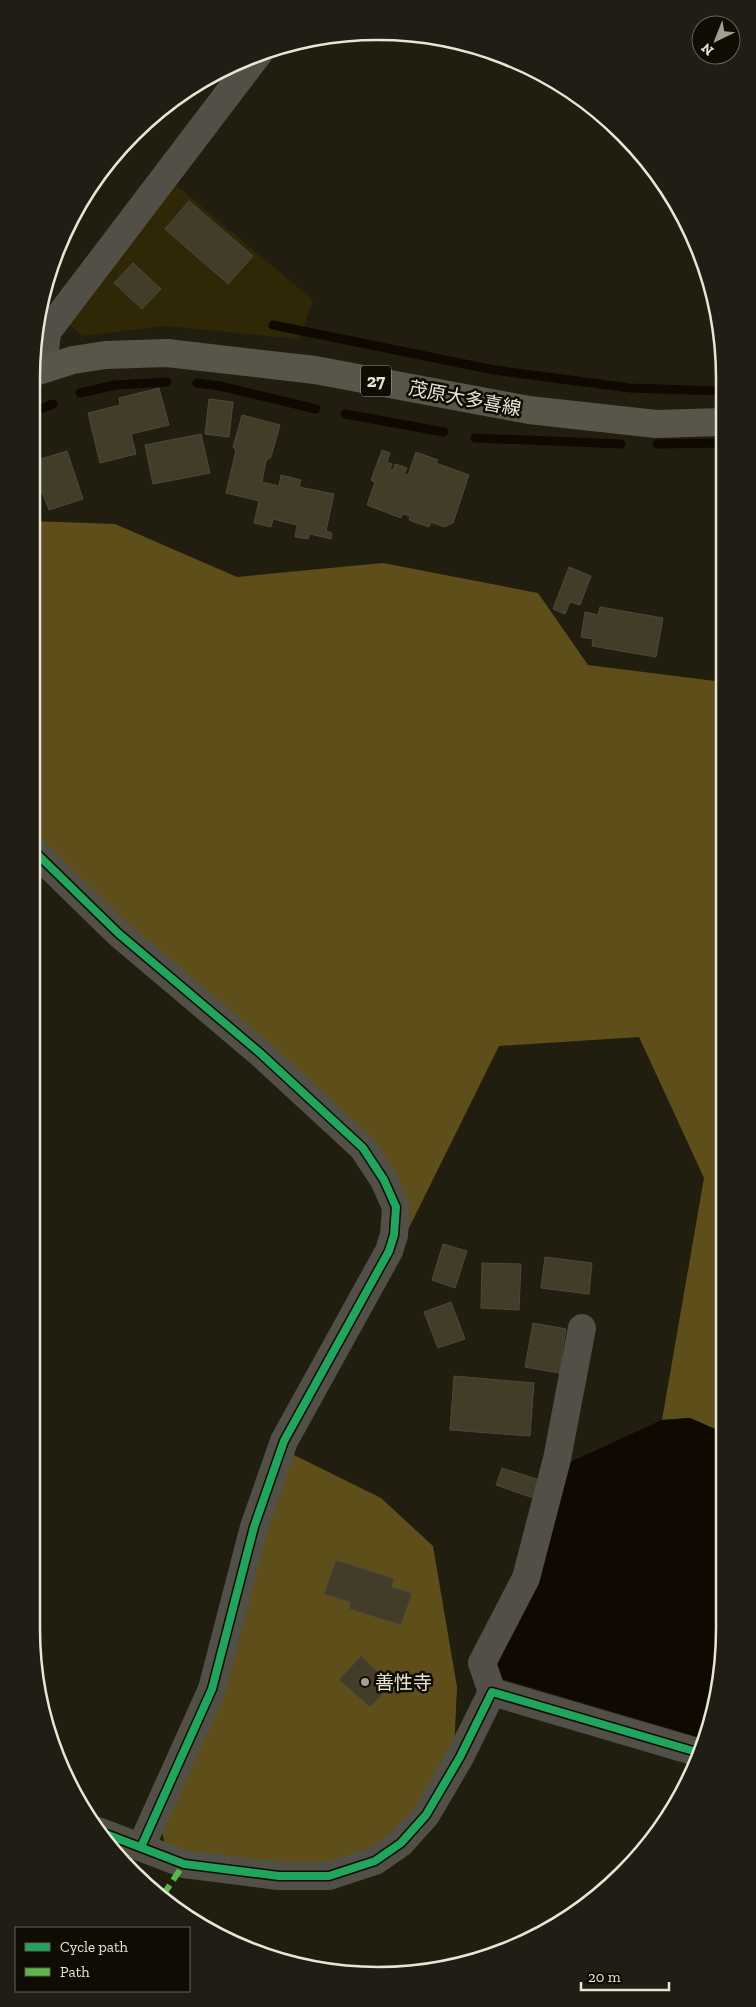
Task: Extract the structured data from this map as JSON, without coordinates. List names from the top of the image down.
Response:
{
  "streets": {
    "main road": ["27", "茂原大多喜線"]
  },
  "places": ["善性寺"],
  "legend": ["Cycle path", "Path"],
  "scale_bar": "20 m",
  "north": "bottom left"
}
